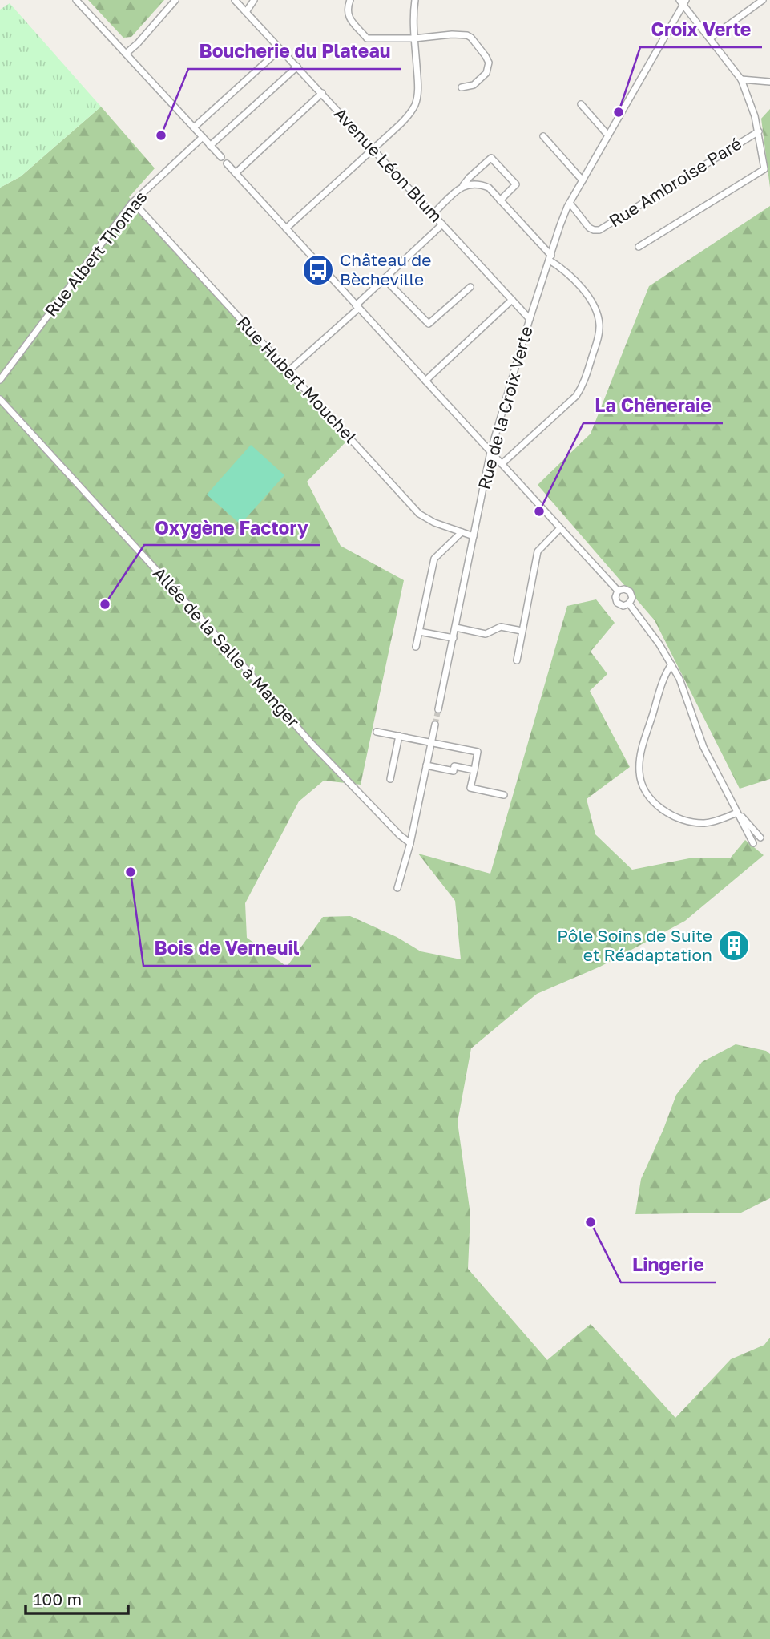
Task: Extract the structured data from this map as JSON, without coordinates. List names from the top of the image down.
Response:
{
  "streets": {
    "street": [
      "Avenue Léon Blum",
      "Rue Ambroise Paré",
      "Rue Albert Thomas",
      "Rue Hubert Mouchel",
      "Rue de la Croix Verte",
      "Allée de la Salle à Manger"
    ]
  },
  "crossings": [
    ["Avenue Léon Blum", "Rue de la Croix Verte"],
    ["Rue Ambroise Paré", "Rue de la Croix Verte"],
    ["Rue Albert Thomas", "Rue Hubert Mouchel"],
    ["Rue Hubert Mouchel", "Rue de la Croix Verte"]
  ],
  "places": {
    "other": [
      "Croix Verte",
      "Boucherie du Plateau",
      "La Chêneraie",
      "Oxygène Factory",
      "Bois de Verneuil",
      "Lingerie"
    ],
    "bus stop": ["Château de Bècheville"],
    "building": ["Pôle Soins de Suite et Réadaptation"]
  },
  "scale_bar": "100 m"
}
